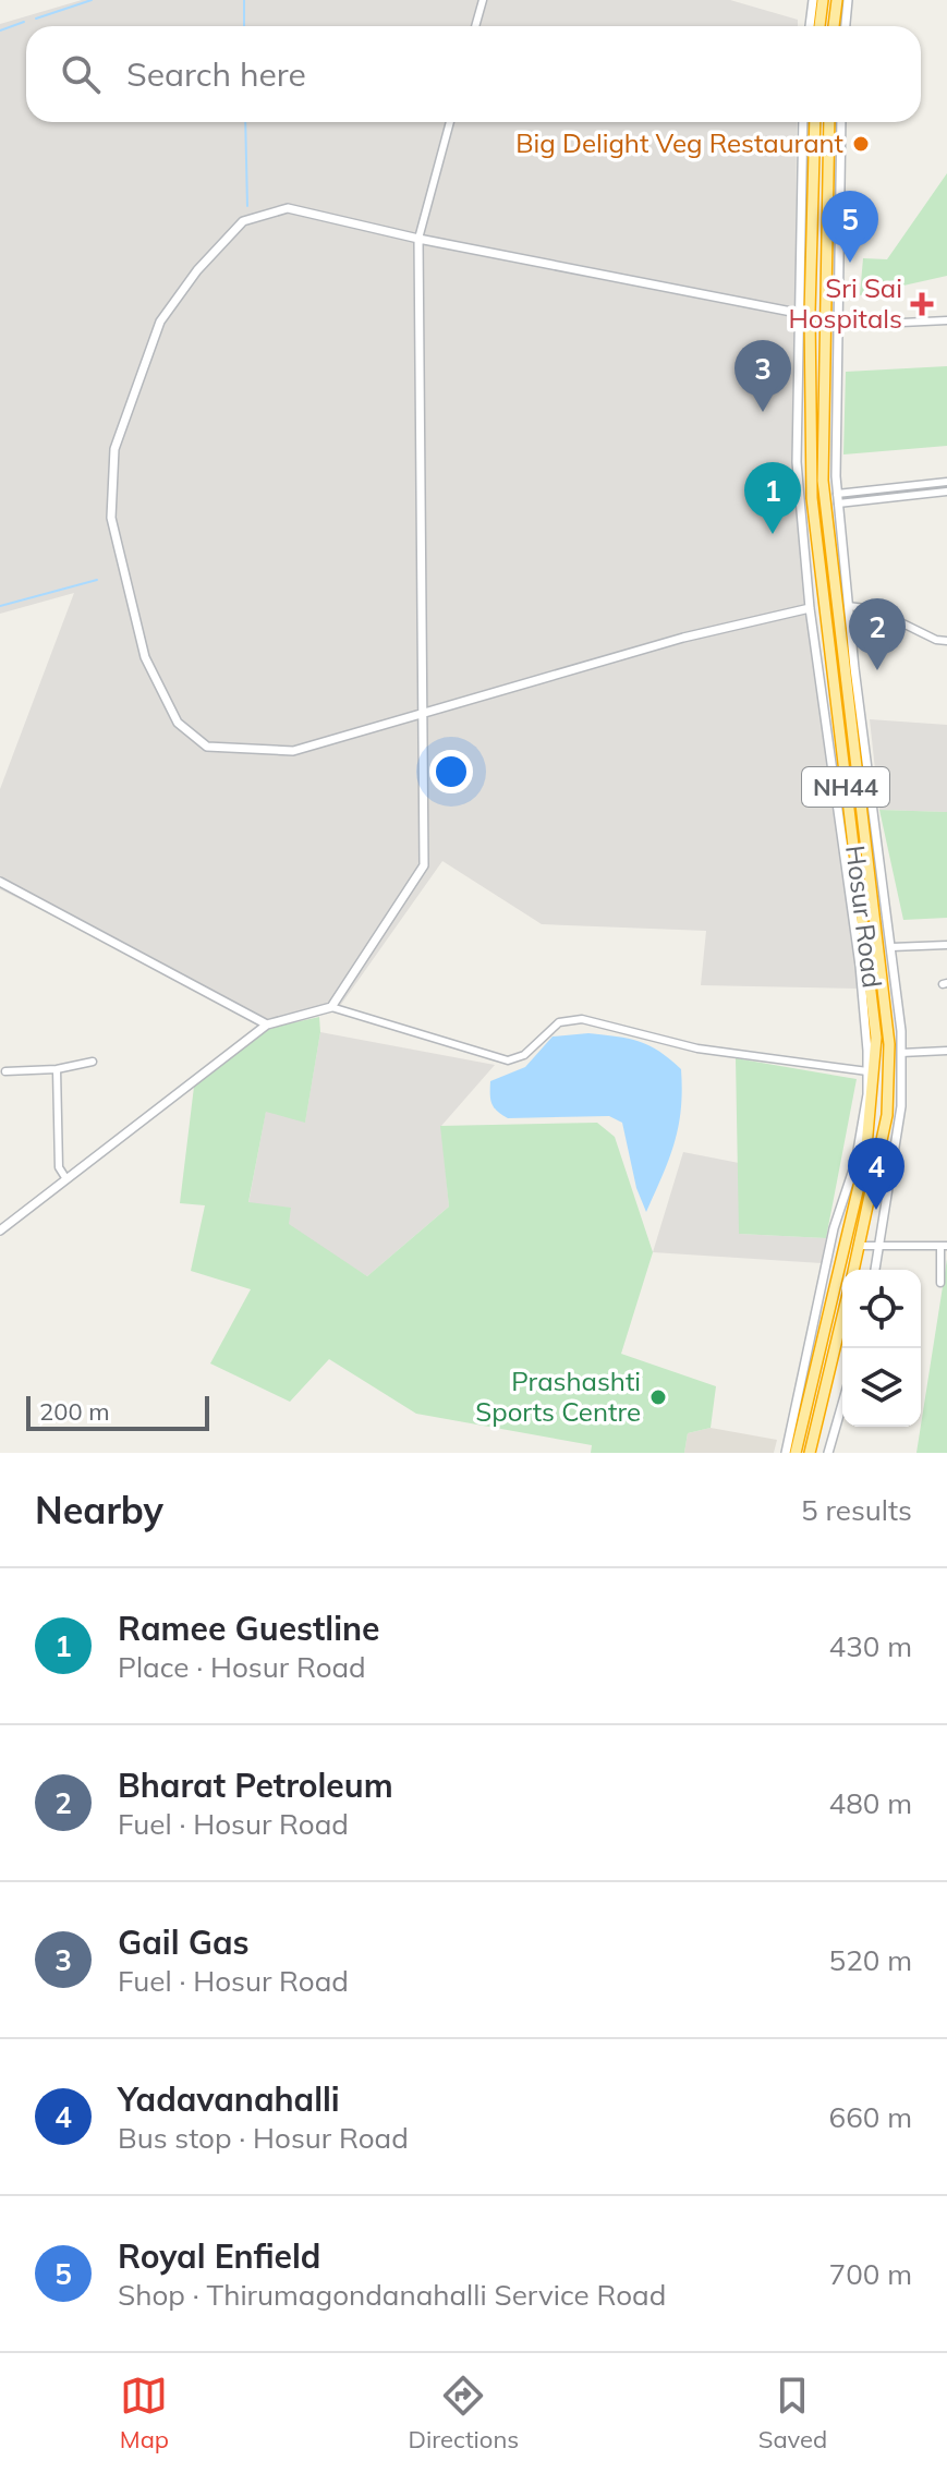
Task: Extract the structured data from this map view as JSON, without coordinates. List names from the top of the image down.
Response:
{
  "streets": {
    "highway": ["NH44", "Hosur Road"]
  },
  "places": {
    "other": ["Big Delight Veg Restaurant", "Prashashti Sports Centre"],
    "health": ["Sri Sai Hospitals"]
  },
  "scale_bar": "200 m",
  "page": {
    "search": "Search here",
    "pins": [
      "5",
      "3",
      "1",
      "2",
      "4"
    ],
    "scale": "200 m",
    "heading": ["Nearby", "5 results"],
    "list": [
      {
        "mark": "1",
        "name": "Ramee Guestline",
        "note": "Place · Hosur Road",
        "value": "430 m"
      },
      {
        "mark": "2",
        "name": "Bharat Petroleum",
        "note": "Fuel · Hosur Road",
        "value": "480 m"
      },
      {
        "mark": "3",
        "name": "Gail Gas",
        "note": "Fuel · Hosur Road",
        "value": "520 m"
      },
      {
        "mark": "4",
        "name": "Yadavanahalli",
        "note": "Bus stop · Hosur Road",
        "value": "660 m"
      },
      {
        "mark": "5",
        "name": "Royal Enfield",
        "note": "Shop · Thirumagondanahalli Service Road",
        "value": "700 m"
      }
    ],
    "nav": ["Map", "Directions", "Saved"]
  }
}
